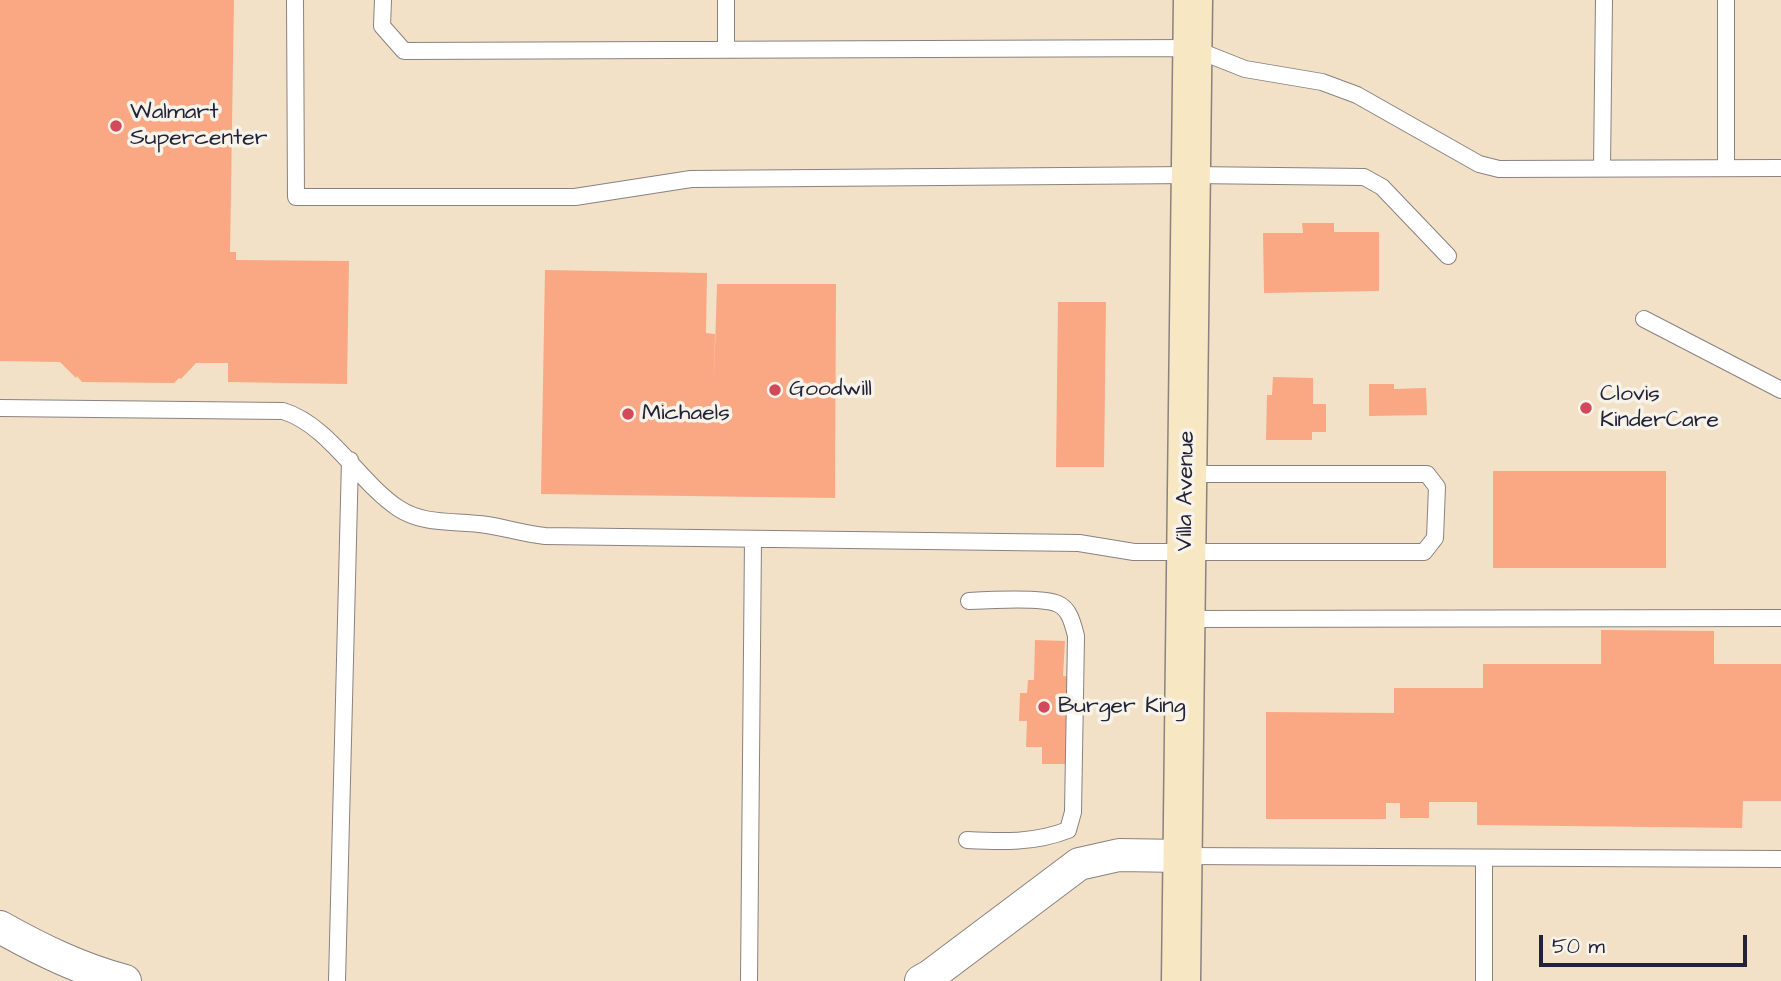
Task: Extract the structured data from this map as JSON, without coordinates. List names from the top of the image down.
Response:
{
  "streets": {
    "main road": ["Villa Avenue"]
  },
  "places": [
    "Walmart Supercenter",
    "Goodwill",
    "Clovis KinderCare",
    "Michaels",
    "Burger King"
  ],
  "scale_bar": "50 m"
}
